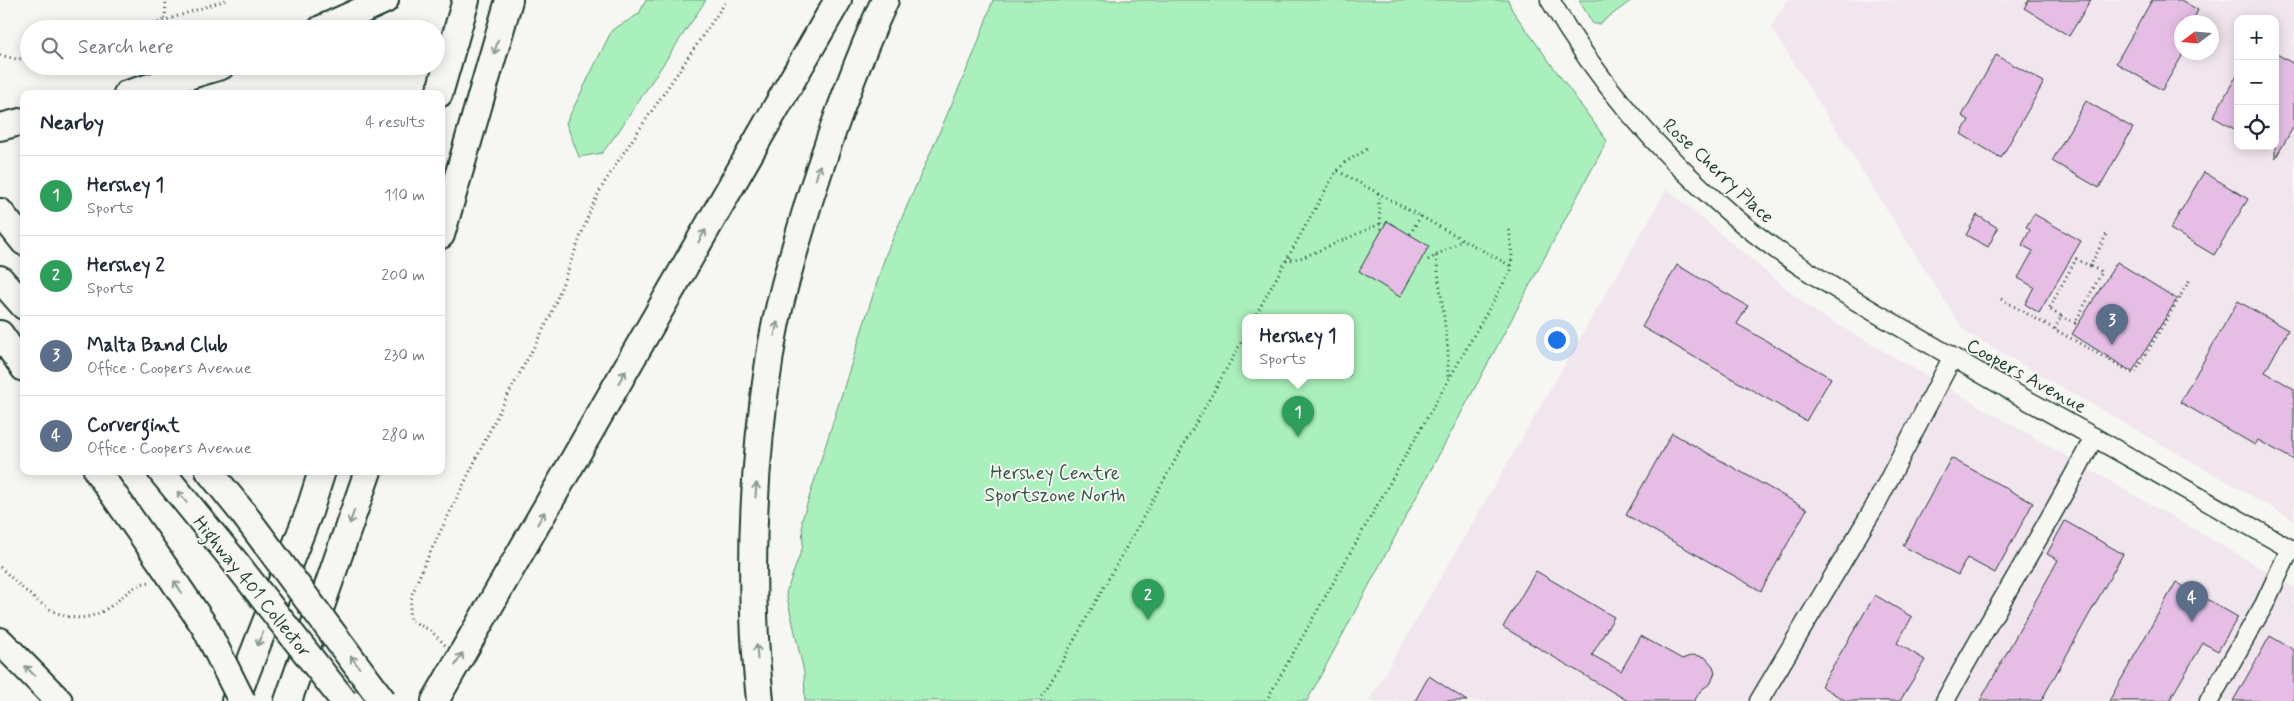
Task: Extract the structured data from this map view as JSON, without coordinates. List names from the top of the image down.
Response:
{
  "streets": {
    "highway": ["Highway 401 Collector"],
    "street": ["Rose Cherry Place", "Coopers Avenue"]
  },
  "crossings": [
    ["Rose Cherry Place", "Coopers Avenue"]
  ],
  "parks": ["Hershey Centre Sportszone North"],
  "north": "left",
  "page": {
    "map_buttons": ["+", "−"],
    "search": "Search here",
    "heading": ["Nearby", "4 results"],
    "list": [
      {
        "mark": "1",
        "name": "Hershey 1",
        "note": "Sports",
        "value": "110 m"
      },
      {
        "mark": "2",
        "name": "Hershey 2",
        "note": "Sports",
        "value": "200 m"
      },
      {
        "mark": "3",
        "name": "Malta Band Club",
        "note": "Office · Coopers Avenue",
        "value": "230 m"
      },
      {
        "mark": "4",
        "name": "Corvergint",
        "note": "Office · Coopers Avenue",
        "value": "280 m"
      }
    ],
    "pins": [
      "3",
      "1",
      "2",
      "4"
    ],
    "popup": ["Hershey 1", "Sports"]
  }
}
